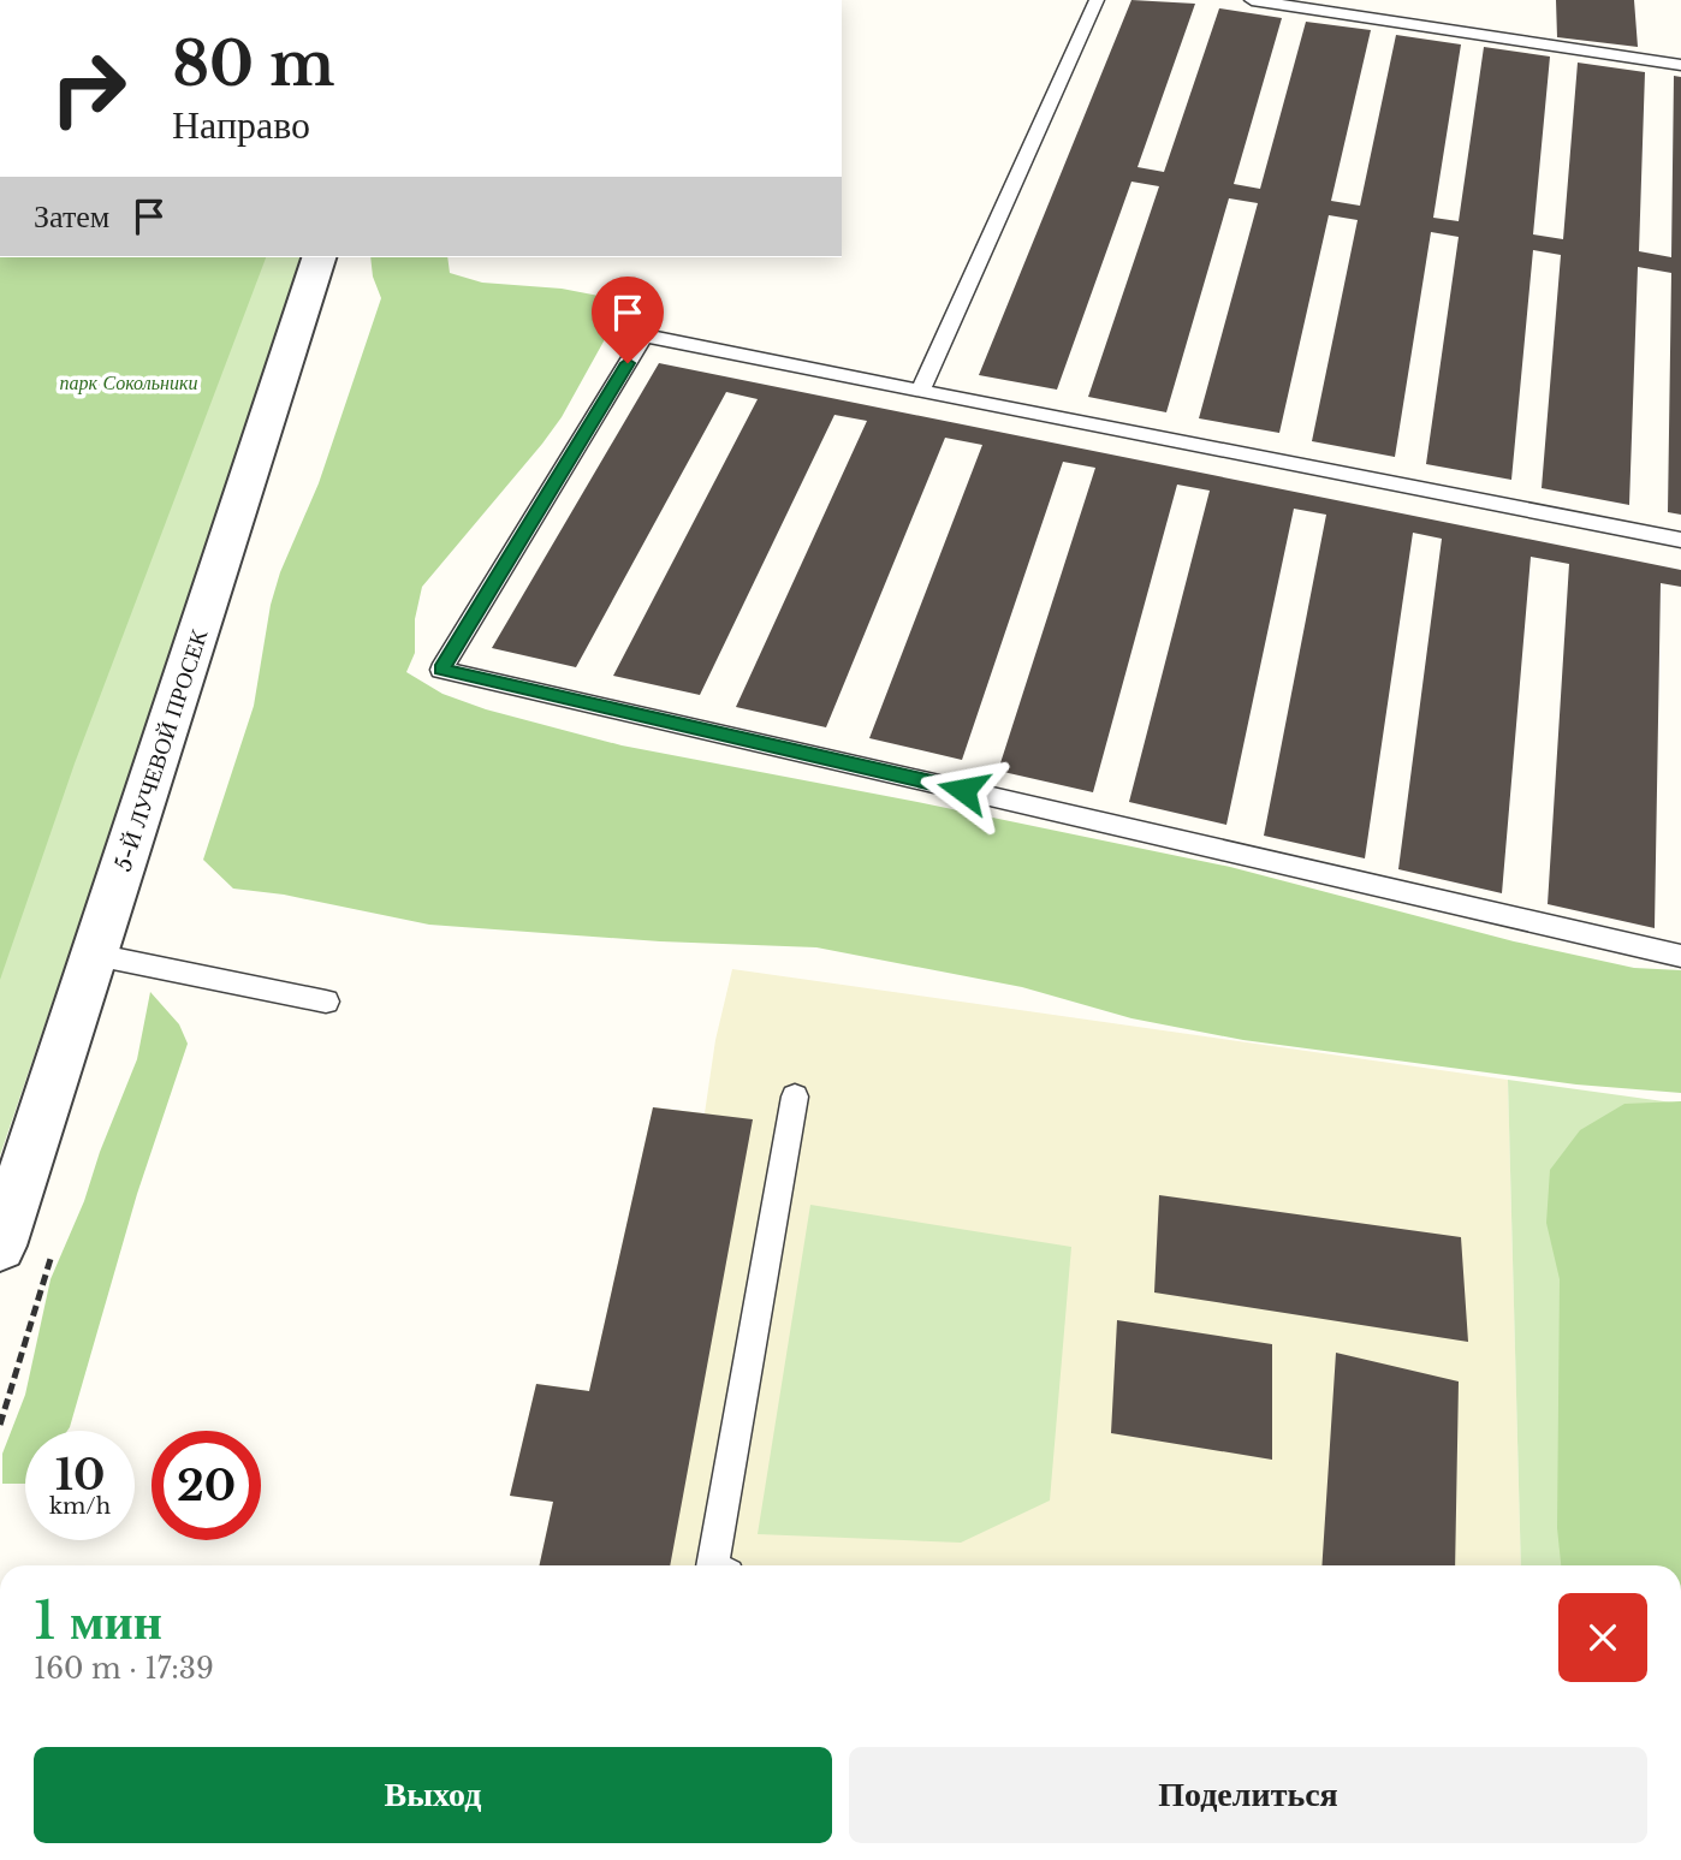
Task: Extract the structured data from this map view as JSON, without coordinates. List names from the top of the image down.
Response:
{
  "streets": {
    "street": ["5-Й ЛУЧЕВОЙ ПРОСЕК"]
  },
  "parks": ["парк Сокольники"],
  "page": {
    "turn": ["80 m", "Направо"],
    "then": "Затем",
    "speed": "10 km/h",
    "limit": "20",
    "heading": ["1 мин", "160 m · 17:39"],
    "buttons": ["Выход", "Поделиться"]
  }
}
